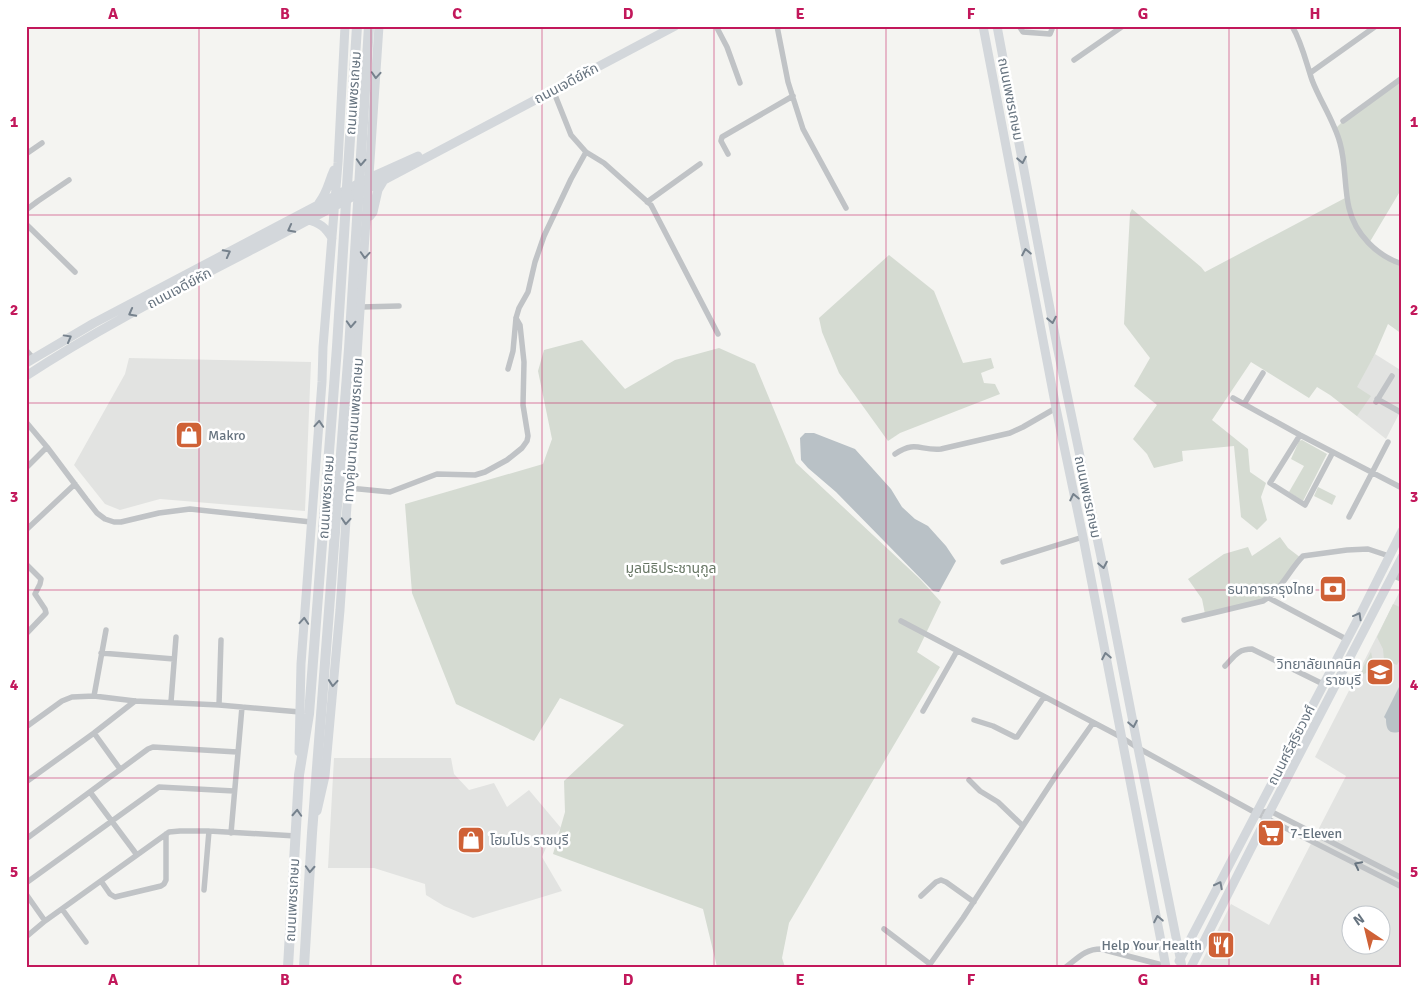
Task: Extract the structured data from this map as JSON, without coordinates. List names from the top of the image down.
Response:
{
  "streets": {
    "highway": ["ถนนเพชรเกษม"],
    "main road": ["ถนนเจดีย์หัก", "ทางคู่ขนานถนนเพชรเกษม", "ถนนศรีสุริยวงศ์"]
  },
  "crossings": [
    ["ถนนเจดีย์หัก", "ทางคู่ขนานถนนเพชรเกษม"],
    ["ถนนเพชรเกษม", "ทางคู่ขนานถนนเพชรเกษม"],
    ["ถนนเพชรเกษม", "ถนนศรีสุริยวงศ์"]
  ],
  "parks": ["มูลนิธิประชานุกูล"],
  "places": {
    "shop": ["Makro", "โฮมโปร ราชบุรี"],
    "bank": ["ธนาคารกรุงไทย"],
    "school or university": ["วิทยาลัยเทคนิค ราชบุรี"],
    "supermarket": ["7-Eleven"],
    "restaurant": ["Help Your Health"]
  },
  "north": "top left",
  "grid": {
    "columns": [
      "A",
      "B",
      "C",
      "D",
      "E",
      "F",
      "G",
      "H"
    ],
    "rows": [
      "1",
      "2",
      "3",
      "4",
      "5"
    ]
  }
}
